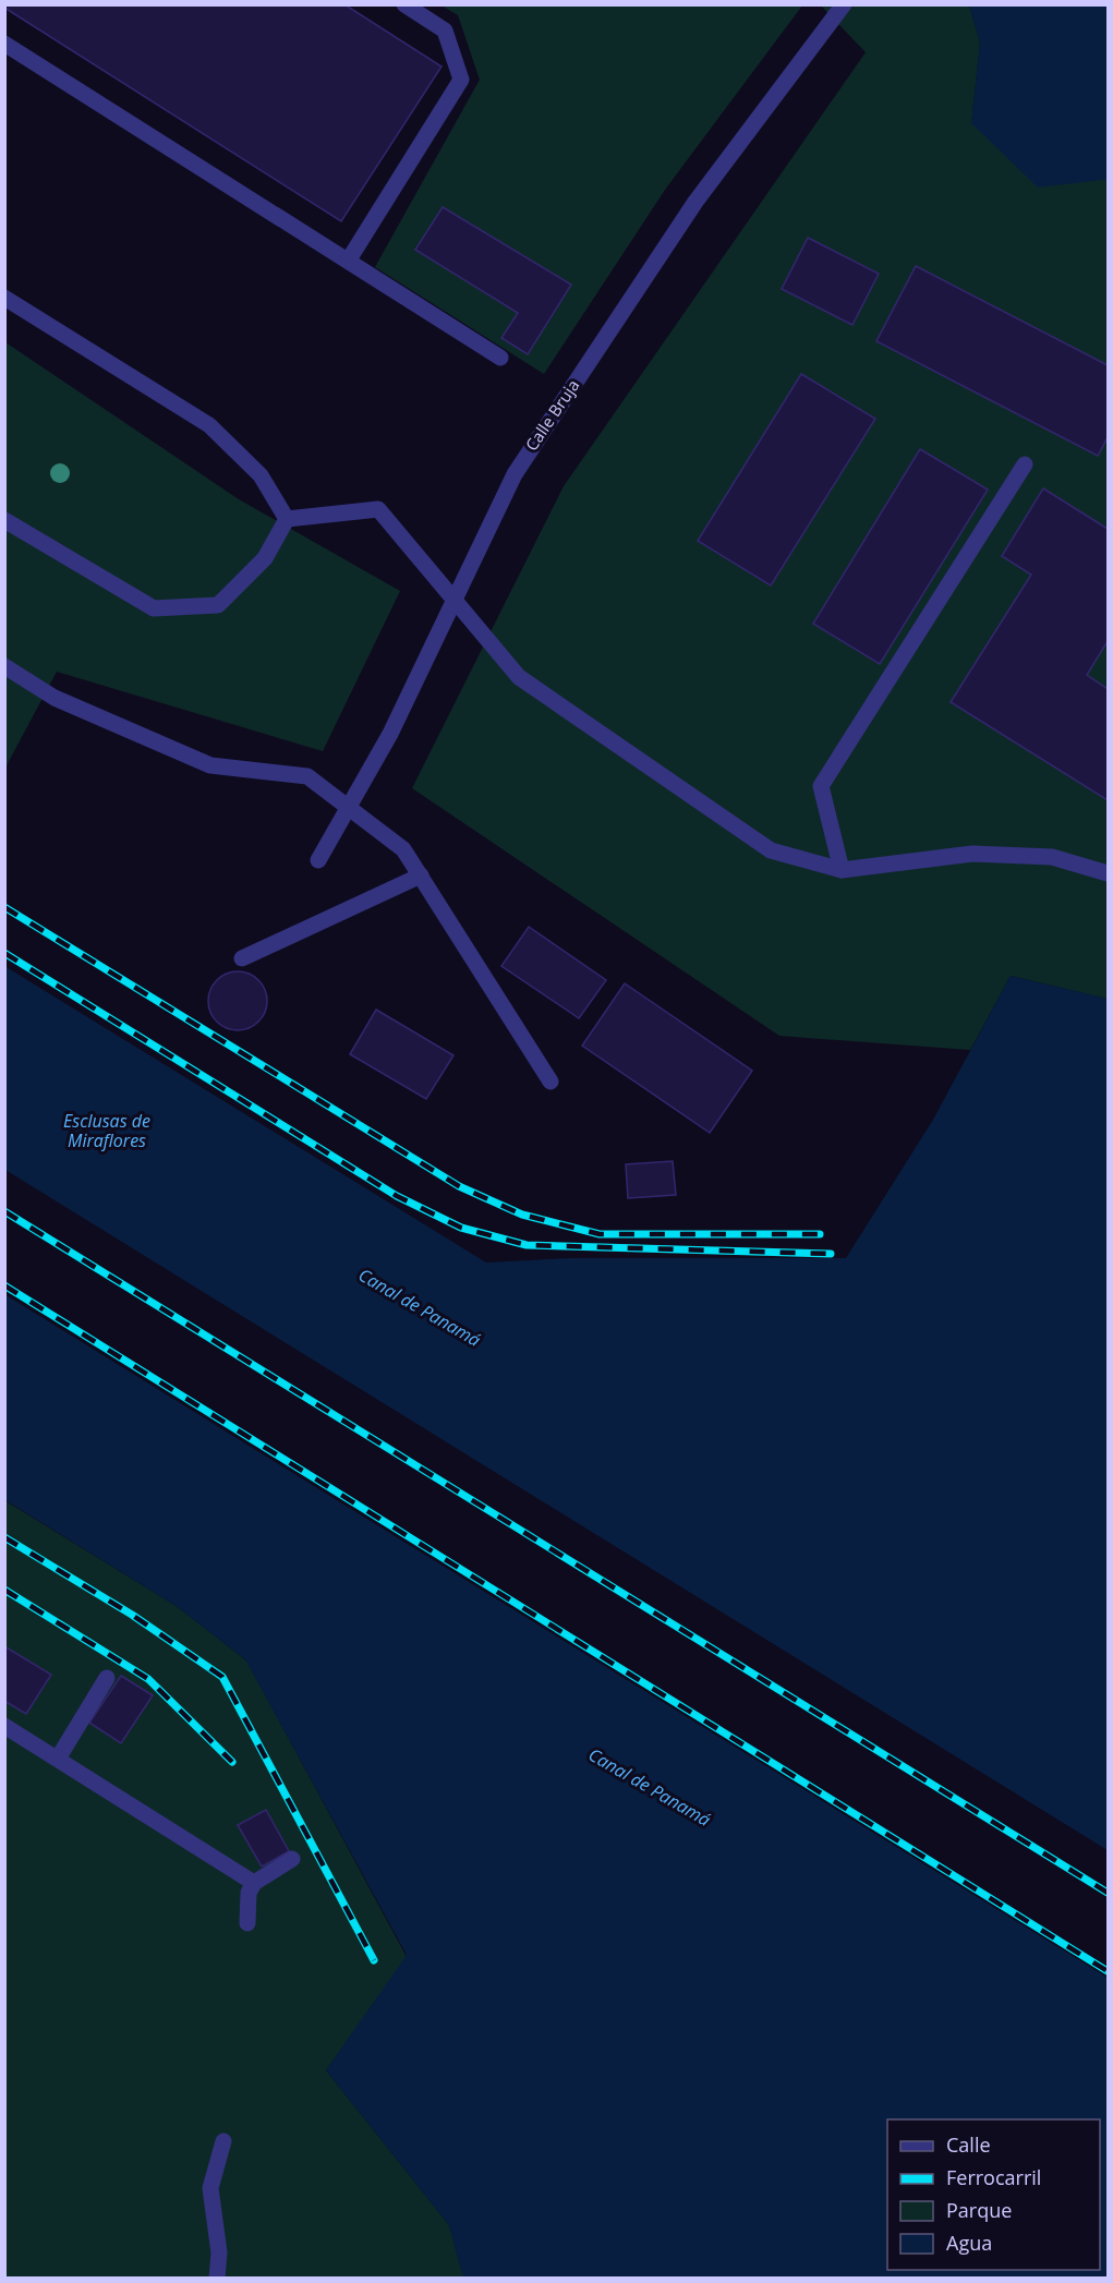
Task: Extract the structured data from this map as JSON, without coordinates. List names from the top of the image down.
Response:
{
  "streets": {
    "lane": ["Calle Bruja"]
  },
  "water": ["Esclusas de Miraflores", "Canal de Panamá"],
  "legend": [
    "Calle",
    "Ferrocarril",
    "Parque",
    "Agua"
  ]
}
